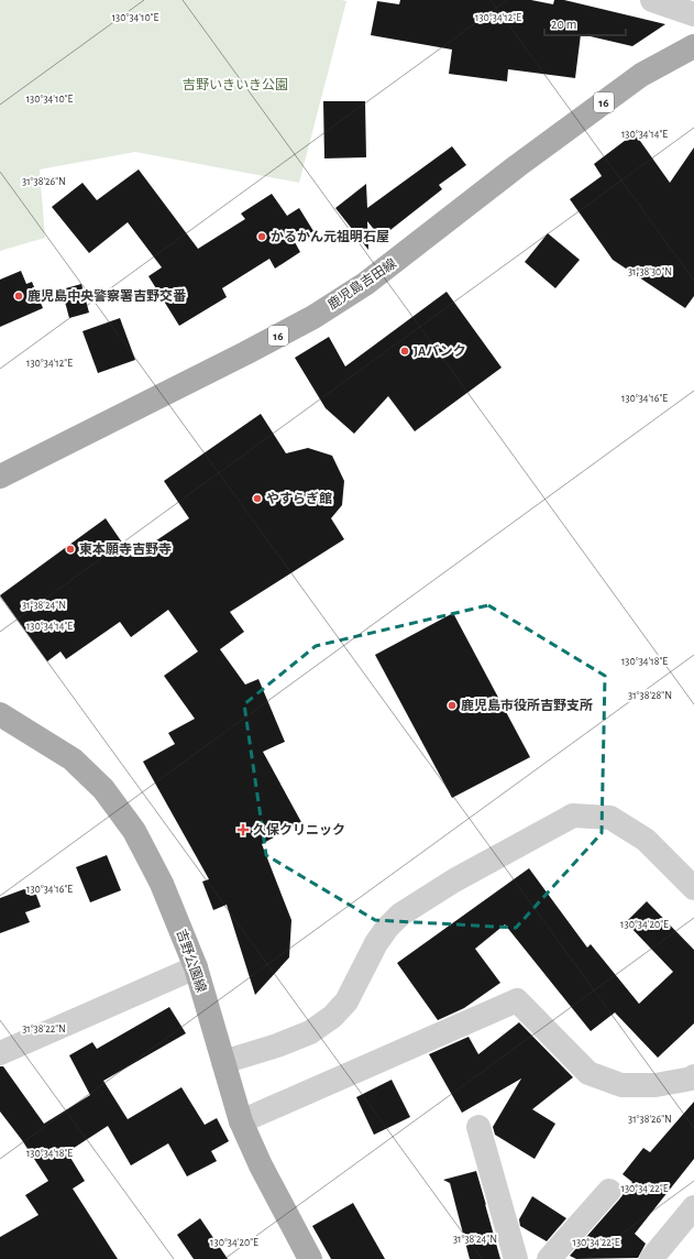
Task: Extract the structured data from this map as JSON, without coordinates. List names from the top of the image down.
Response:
{
  "streets": {
    "main road": ["16", "鹿児島吉田線", "吉野公園線"]
  },
  "parks": ["吉野いきいき公園"],
  "places": {
    "other": [
      "かるかん元祖明石屋",
      "鹿児島中央警察署吉野交番",
      "JAバンク",
      "やすらぎ館",
      "東本願寺吉野寺",
      "鹿児島市役所吉野支所"
    ],
    "health": ["久保クリニック"]
  },
  "scale_bar": "20 m",
  "coordinates": [
    "130°34'10\"E",
    "130°34'12\"E",
    "130°34'14\"E",
    "31°38'26\"N",
    "31°38'30\"N",
    "130°34'16\"E",
    "31°38'24\"N",
    "130°34'18\"E",
    "31°38'28\"N",
    "130°34'20\"E",
    "31°38'22\"N",
    "130°34'22\"E"
  ]
}
